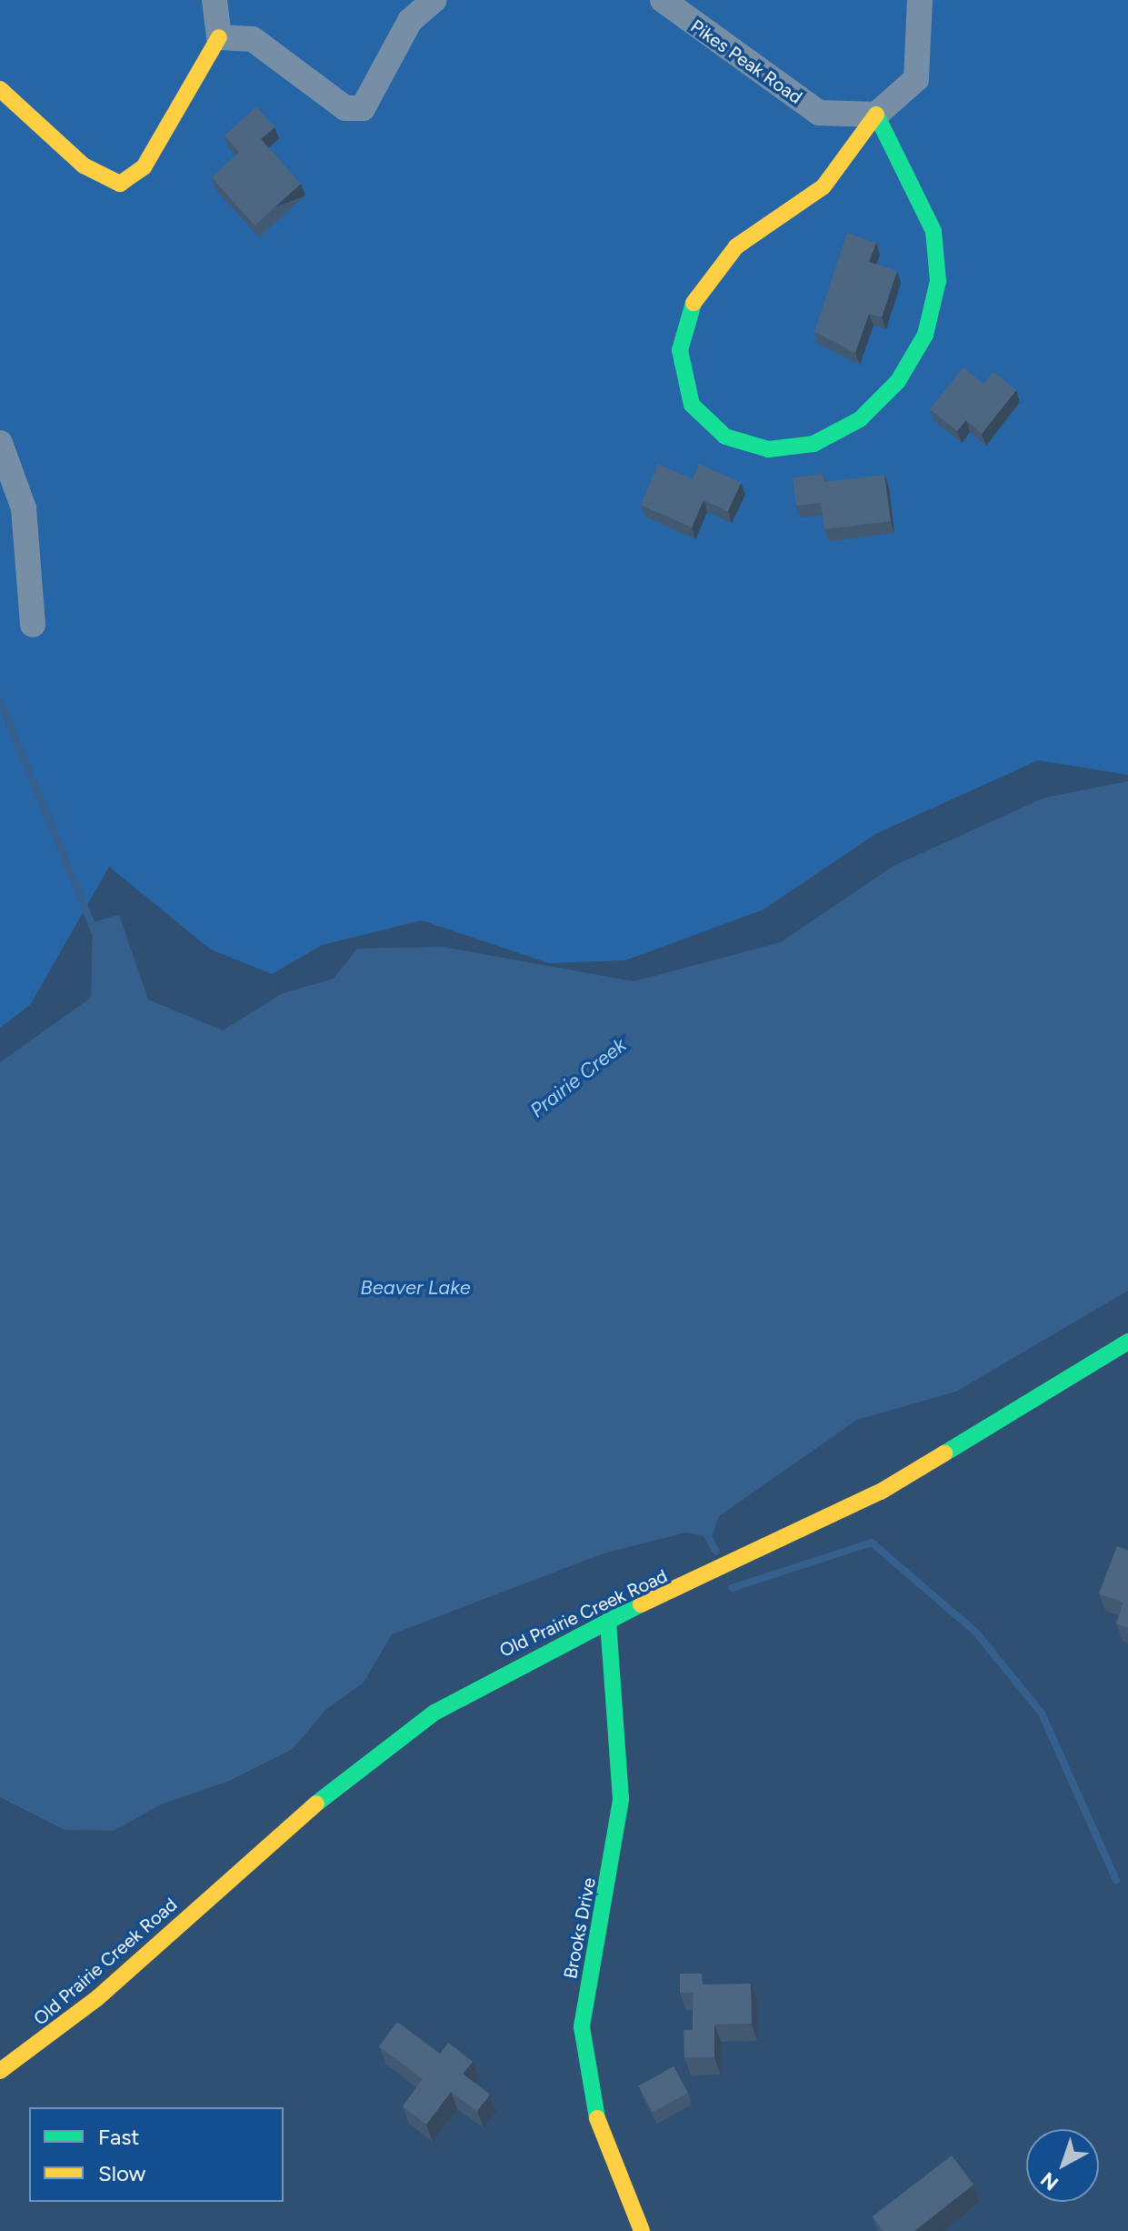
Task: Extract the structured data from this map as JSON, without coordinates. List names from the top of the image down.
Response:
{
  "streets": {
    "street": ["Pikes Peak Road", "Old Prairie Creek Road", "Brooks Drive"]
  },
  "crossings": [
    ["Old Prairie Creek Road", "Brooks Drive"]
  ],
  "water": ["Prairie Creek", "Beaver Lake"],
  "legend": ["Fast", "Slow"],
  "north": "bottom left"
}
